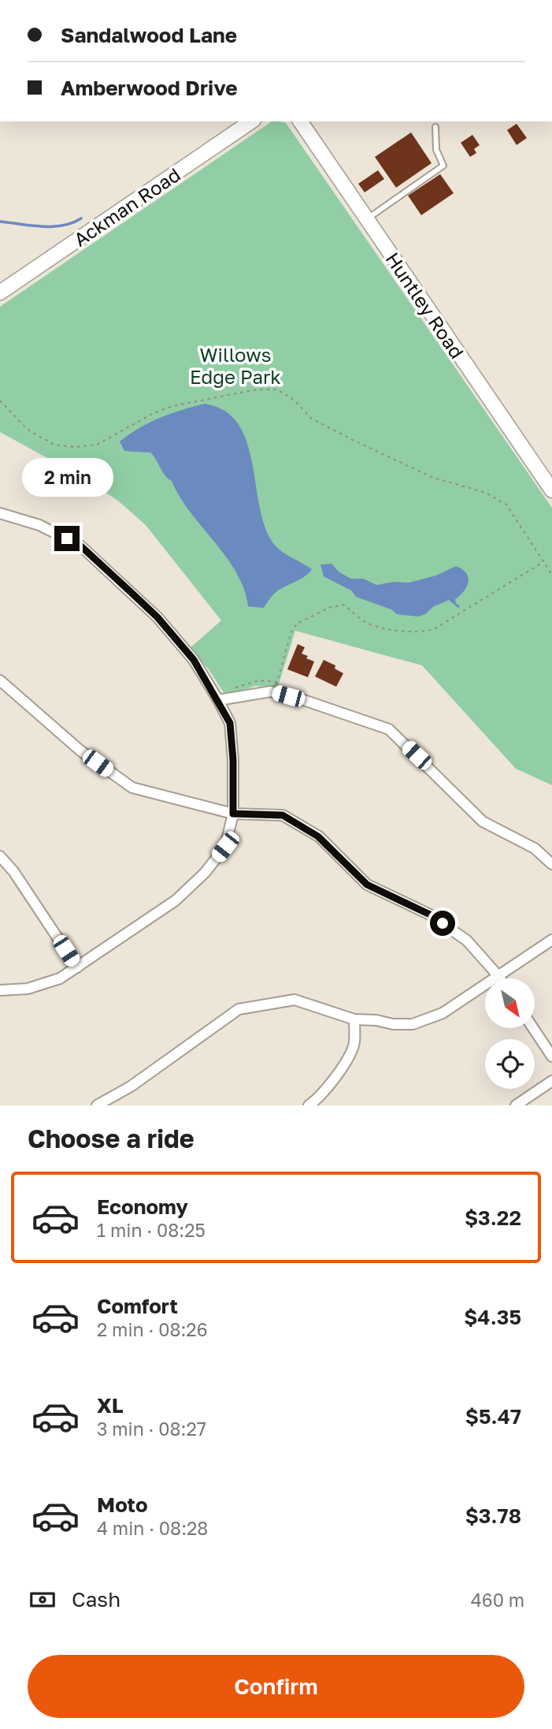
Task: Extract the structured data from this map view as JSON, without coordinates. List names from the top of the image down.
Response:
{
  "streets": {
    "street": ["Ackman Road", "Huntley Road"]
  },
  "parks": ["Willows Edge Park"],
  "north": "bottom right",
  "page": {
    "banner": ["Sandalwood Lane", "Amberwood Drive"],
    "bubble": "2 min",
    "heading": "Choose a ride",
    "list": [
      {
        "name": "Economy",
        "note": "1 min · 08:25",
        "value": "$3.22"
      },
      {
        "name": "Comfort",
        "note": "2 min · 08:26",
        "value": "$4.35"
      },
      {
        "name": "XL",
        "note": "3 min · 08:27",
        "value": "$5.47"
      },
      {
        "name": "Moto",
        "note": "4 min · 08:28",
        "value": "$3.78"
      }
    ],
    "pay": ["Cash", "460 m"],
    "buttons": "Confirm"
  }
}
